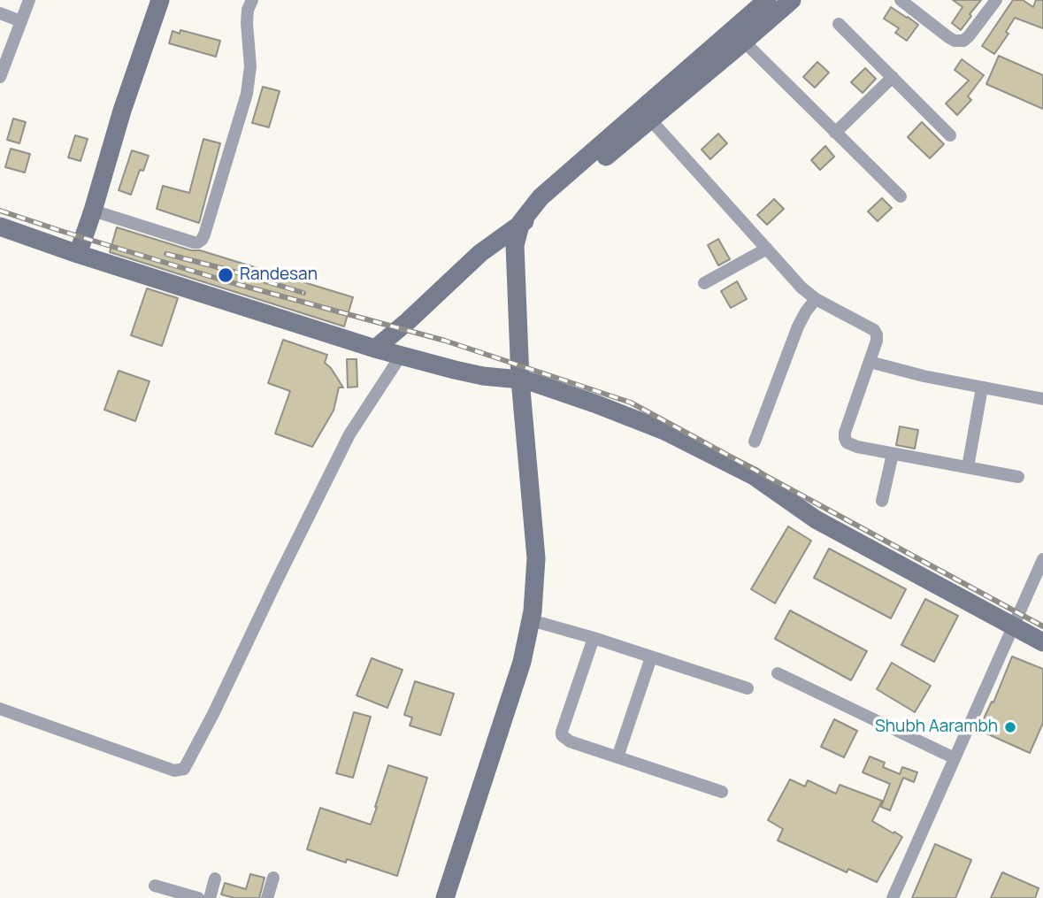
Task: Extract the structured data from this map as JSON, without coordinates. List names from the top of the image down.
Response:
{
  "places": ["Randesan", "Shubh Aarambh"]
}
